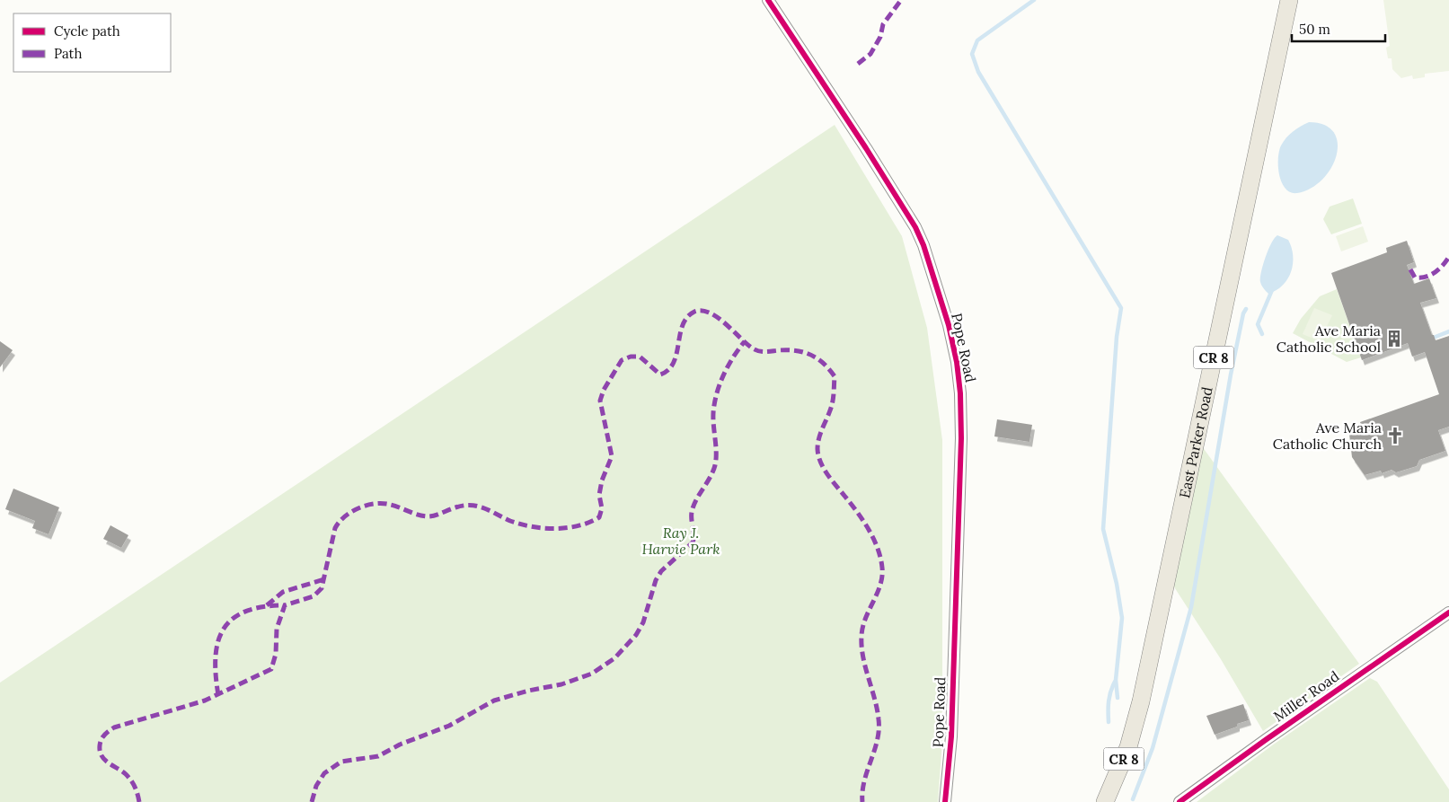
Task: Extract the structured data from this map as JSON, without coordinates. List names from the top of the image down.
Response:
{
  "streets": {
    "main road": ["CR 8", "East Parker Road"],
    "street": ["Pope Road", "Miller Road"]
  },
  "parks": ["Ray J. Harvie Park"],
  "places": {
    "building": ["Ave Maria Catholic School"],
    "church": ["Ave Maria Catholic Church"]
  },
  "legend": ["Cycle path", "Path"],
  "scale_bar": "50 m"
}
